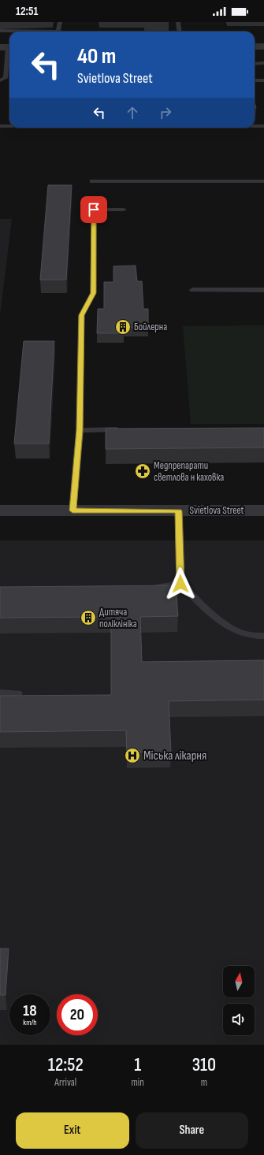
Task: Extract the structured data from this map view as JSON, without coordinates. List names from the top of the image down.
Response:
{
  "streets": {
    "street": ["Svietlova Street"]
  },
  "places": {
    "building": ["Бойлерна", "Дитяча поліклініка"],
    "pharmacy": ["Медпрепарати светлова н каховка"],
    "hospital": ["Міська лікарня"]
  },
  "north": "top",
  "page": {
    "status": "12:51",
    "turn": ["40 m", "Svietlova Street"],
    "speed": "18 km/h",
    "limit": "20",
    "eta": [
      "12:52",
      "Arrival",
      "1",
      "min",
      "310",
      "m"
    ],
    "buttons": ["Exit", "Share"]
  }
}
